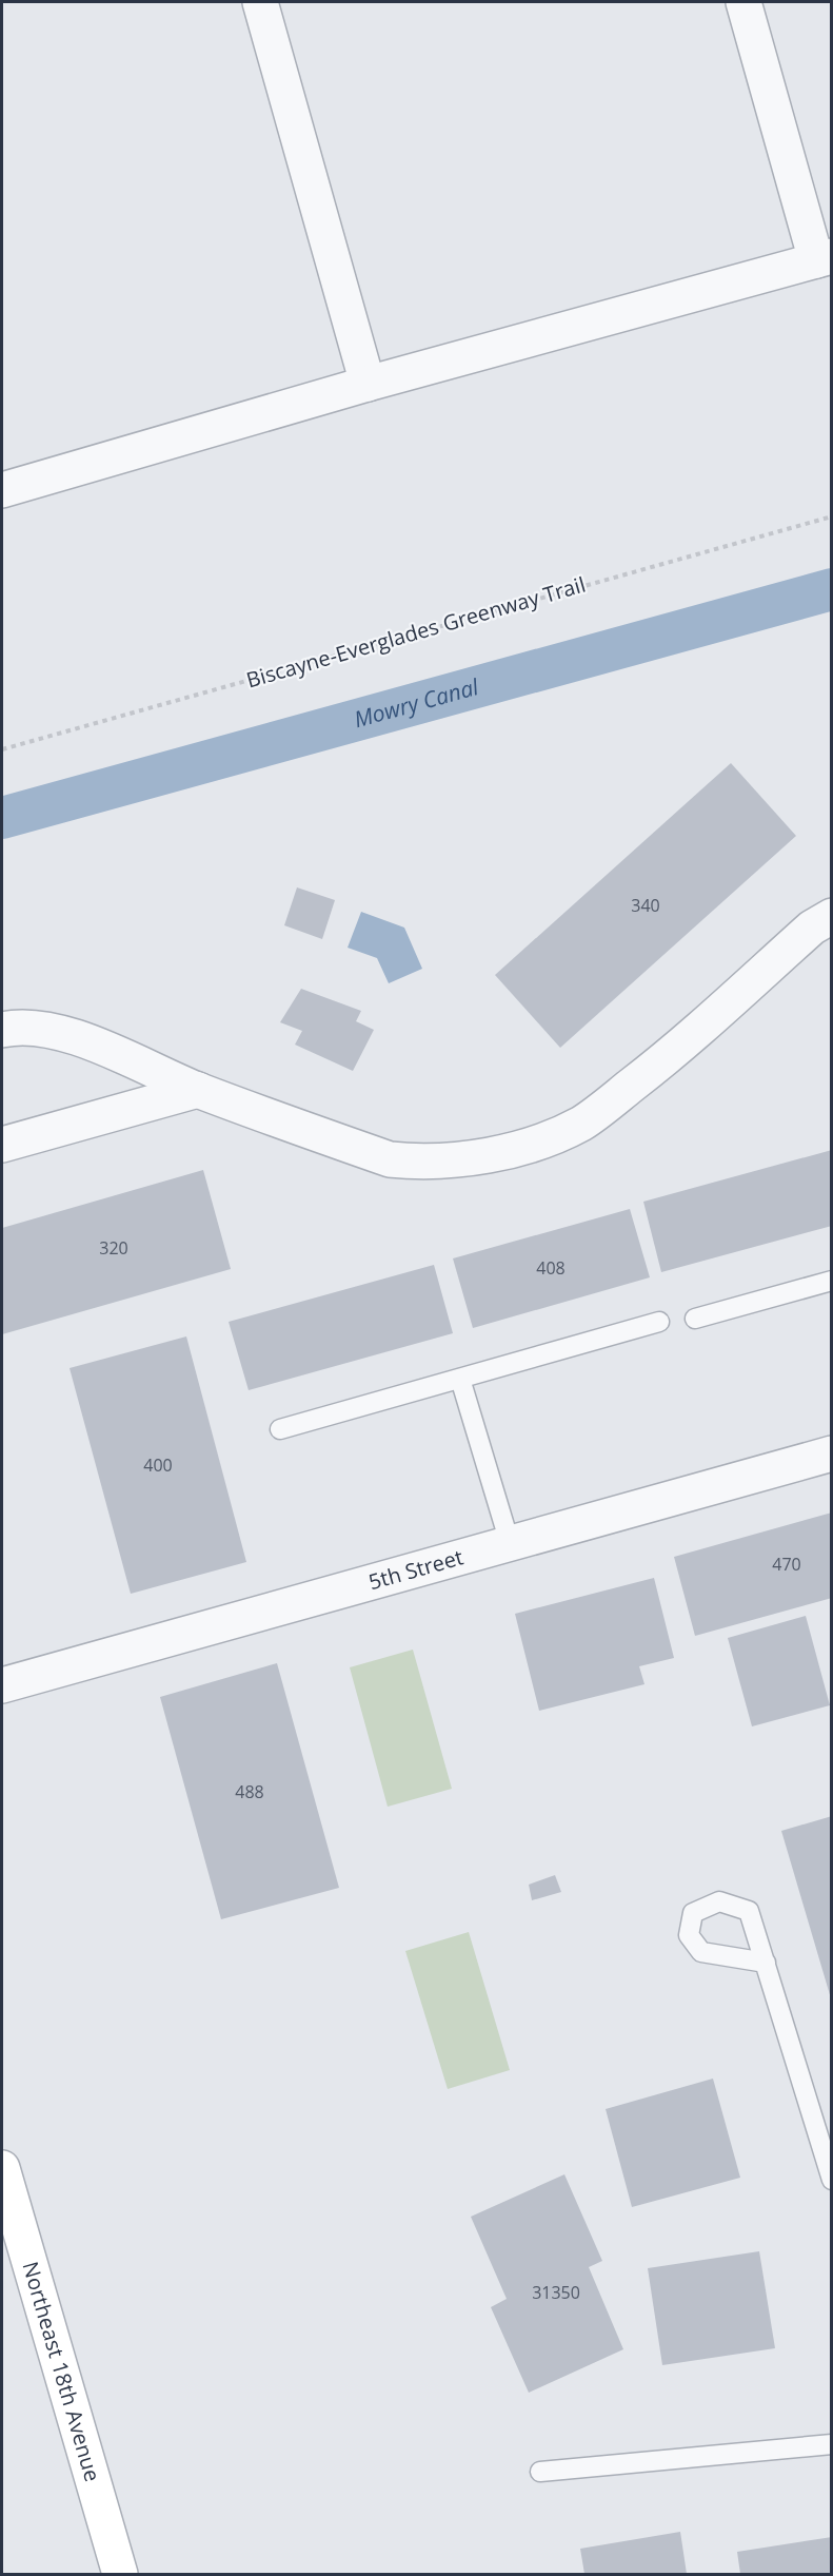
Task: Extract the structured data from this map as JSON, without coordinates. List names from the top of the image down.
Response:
{
  "streets": {
    "street": ["5th Street", "Northeast 18th Avenue"],
    "path": ["Biscayne-Everglades Greenway Trail"]
  },
  "water": ["Mowry Canal"],
  "house_numbers": [
    "340",
    "320",
    "408",
    "400",
    "470",
    "488",
    "31350"
  ]
}
